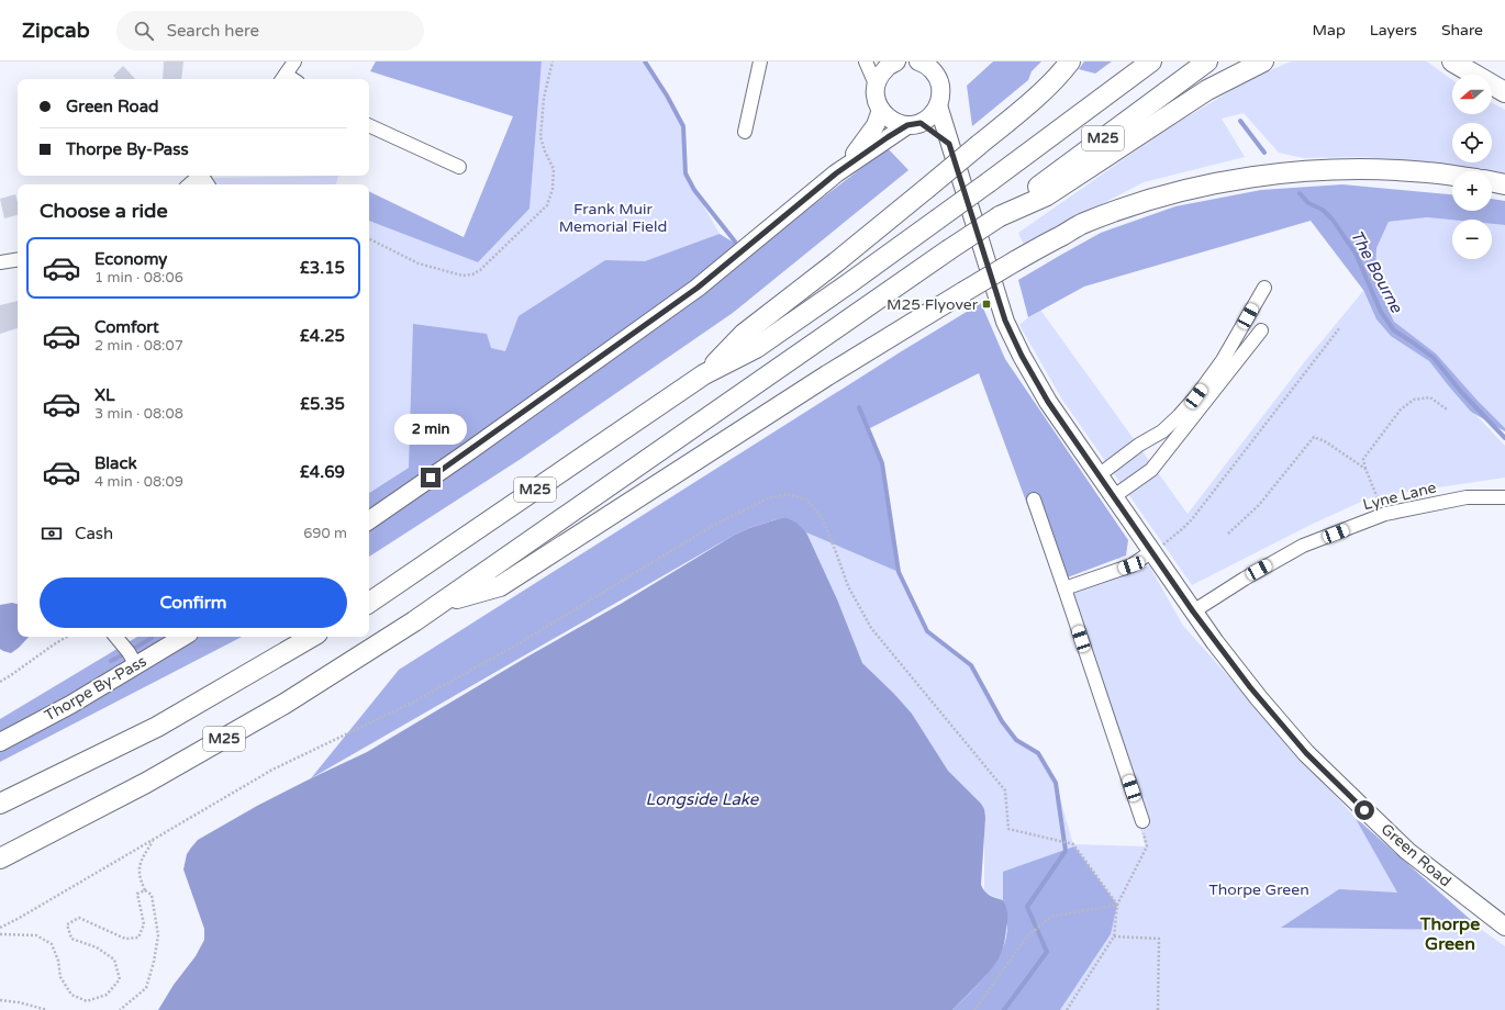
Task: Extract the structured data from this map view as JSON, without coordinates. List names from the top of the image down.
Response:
{
  "streets": {
    "highway": ["M25"],
    "main road": ["Thorpe By-Pass", "Green Road"],
    "street": ["Lyne Lane"]
  },
  "crossings": [
    ["Lyne Lane", "Green Road"]
  ],
  "districts": ["Thorpe Green"],
  "water": ["The Bourne", "Longside Lake"],
  "parks": ["Frank Muir Memorial Field", "Thorpe Green"],
  "places": {
    "transit": ["M25 Flyover"]
  },
  "north": "left",
  "page": {
    "header": "Zipcab",
    "search": "Search here",
    "nav": ["Map", "Layers", "Share"],
    "map_buttons": ["+", "−"],
    "banner": ["Green Road", "Thorpe By-Pass"],
    "heading": "Choose a ride",
    "list": [
      {
        "name": "Economy",
        "note": "1 min · 08:06",
        "value": "£3.15"
      },
      {
        "name": "Comfort",
        "note": "2 min · 08:07",
        "value": "£4.25"
      },
      {
        "name": "XL",
        "note": "3 min · 08:08",
        "value": "£5.35"
      },
      {
        "name": "Black",
        "note": "4 min · 08:09",
        "value": "£4.69"
      }
    ],
    "bubble": "2 min",
    "pay": ["Cash", "690 m"],
    "buttons": "Confirm"
  }
}
